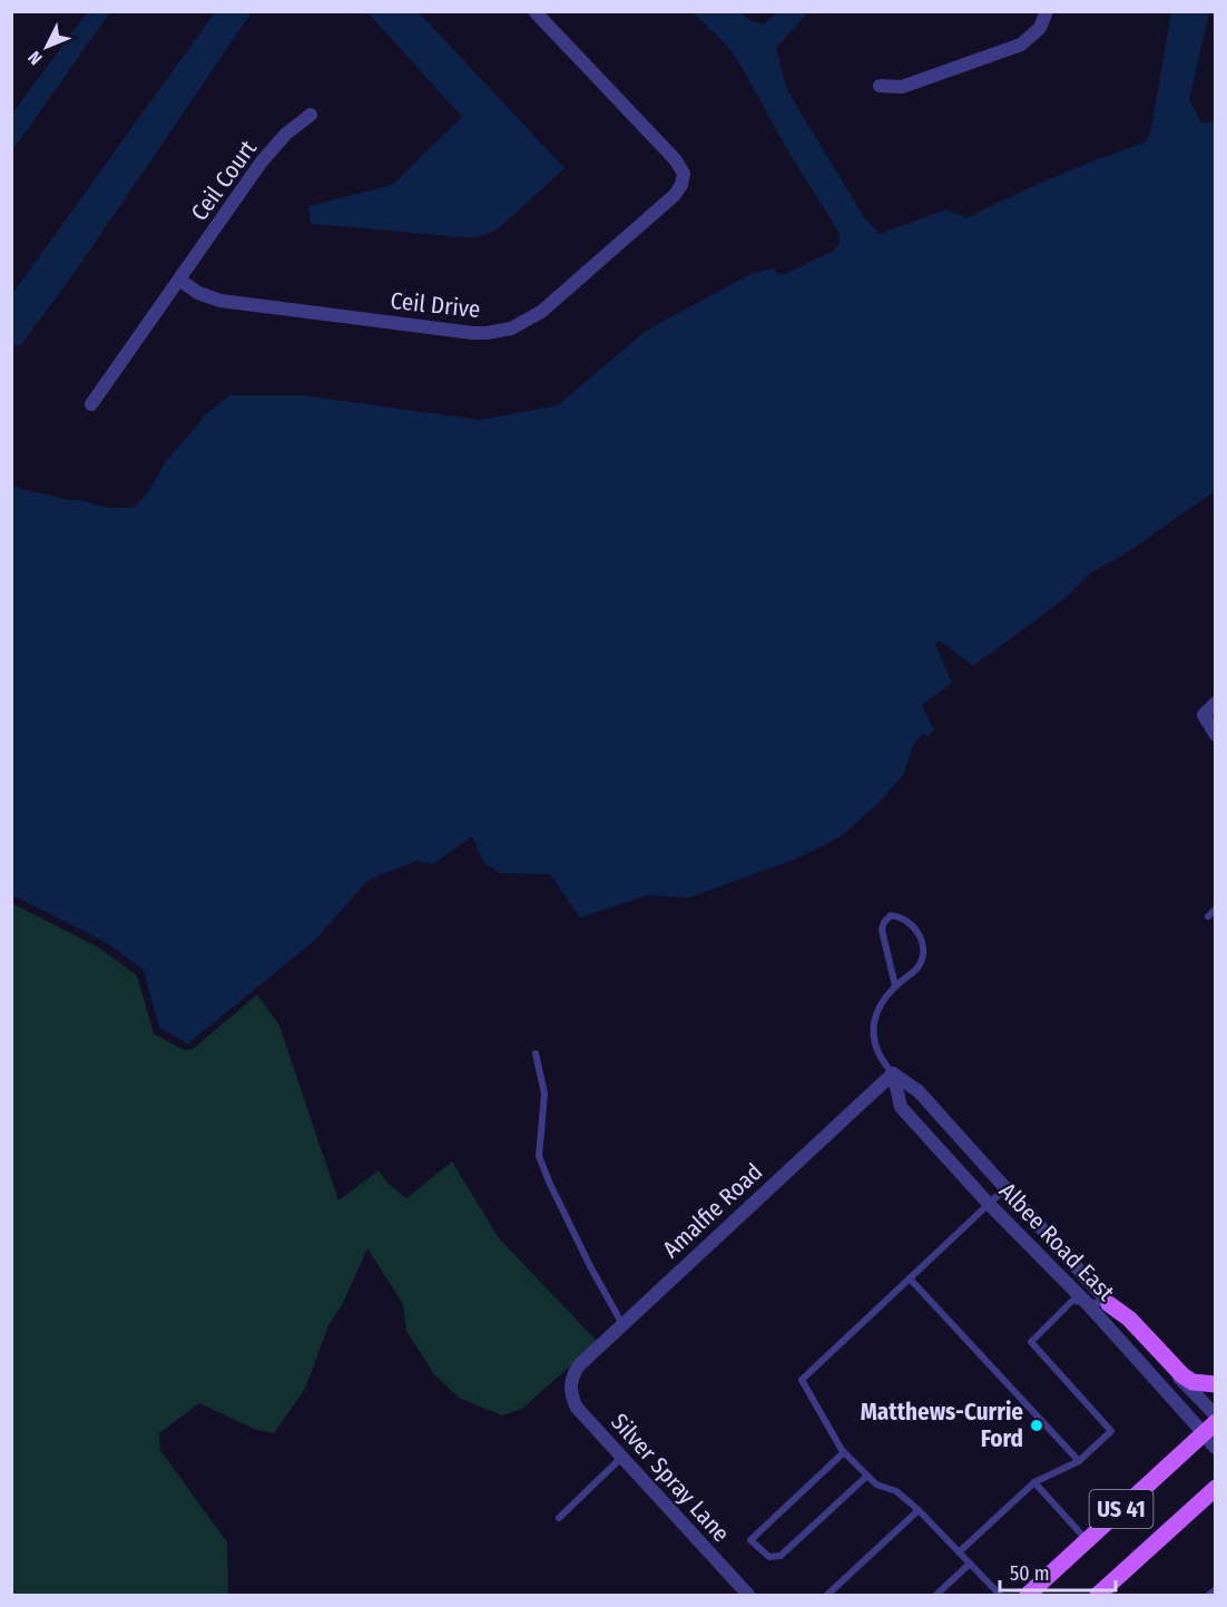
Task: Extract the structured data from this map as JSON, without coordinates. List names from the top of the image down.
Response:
{
  "streets": {
    "main road": ["US 41"],
    "street": [
      "Ceil Court",
      "Ceil Drive",
      "Amalfie Road",
      "Albee Road East",
      "Silver Spray Lane"
    ]
  },
  "crossings": [
    ["Ceil Court", "Ceil Drive"],
    ["Amalfie Road", "Albee Road East"],
    ["Amalfie Road", "Silver Spray Lane"],
    ["Albee Road East", "US 41"]
  ],
  "places": ["Matthews-Currie Ford"],
  "scale_bar": "50 m",
  "north": "bottom left"
}
